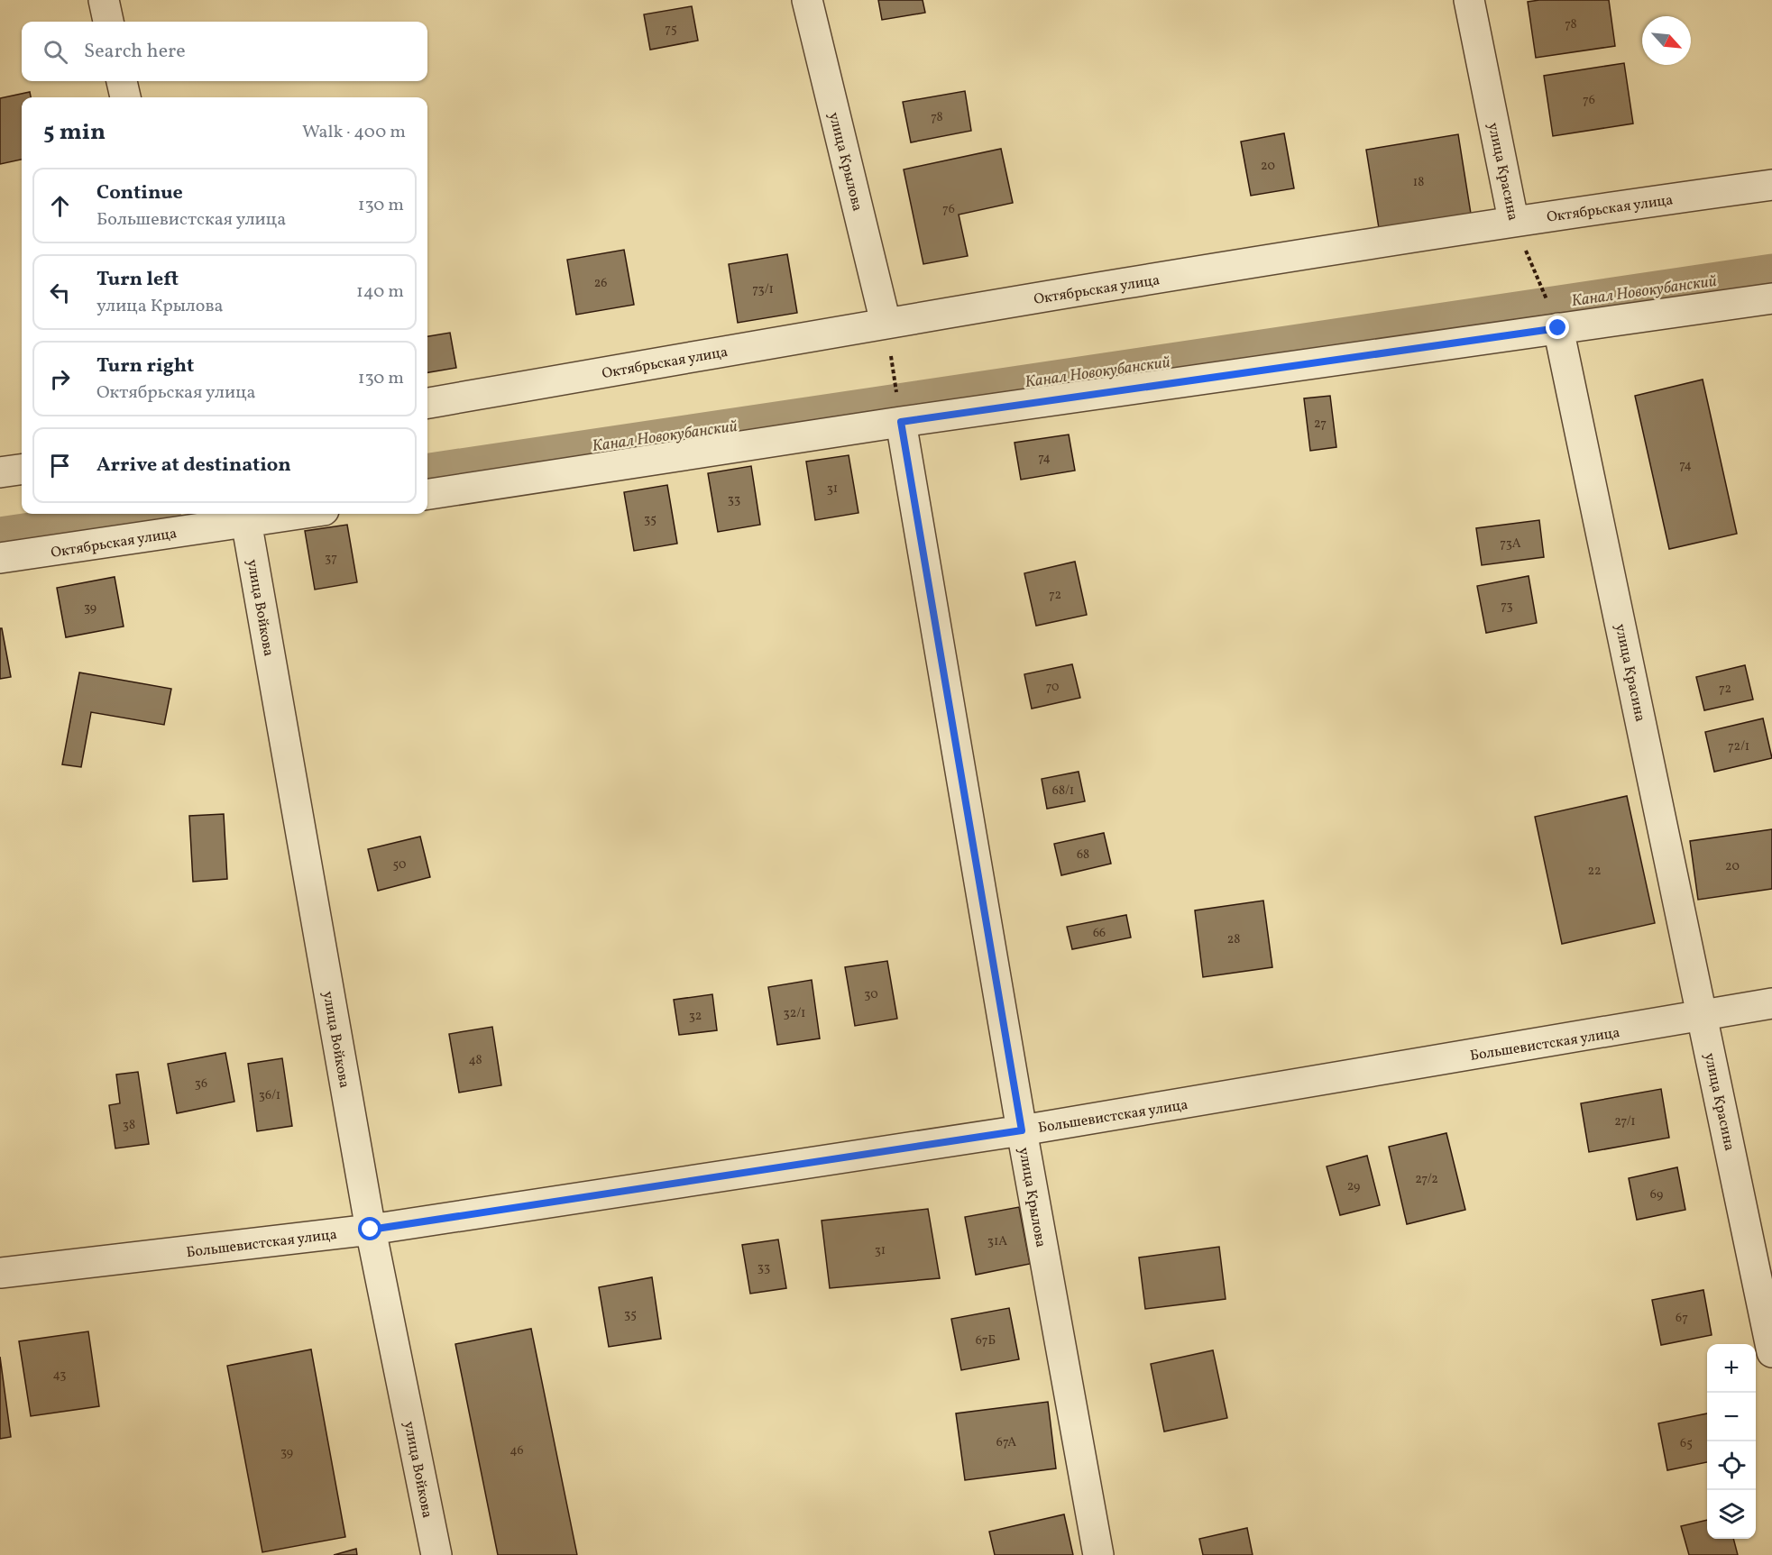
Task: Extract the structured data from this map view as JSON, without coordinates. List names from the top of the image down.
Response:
{
  "streets": {
    "street": [
      "улица Крылова",
      "улица Красина",
      "Октябрьская улица",
      "улица Войкова",
      "Большевистская улица"
    ]
  },
  "crossings": [
    ["улица Крылова", "Октябрьская улица"],
    ["улица Крылова", "Большевистская улица"],
    ["улица Красина", "Октябрьская улица"],
    ["улица Красина", "Большевистская улица"],
    ["Октябрьская улица", "улица Войкова"],
    ["улица Войкова", "Большевистская улица"]
  ],
  "water": ["Канал Новокубанский"],
  "house_numbers": [
    "78",
    "75",
    "76",
    "78",
    "20",
    "18",
    "76",
    "26",
    "73/1",
    "27",
    "74",
    "74",
    "31",
    "33",
    "35",
    "73А",
    "37",
    "72",
    "73",
    "39",
    "70",
    "72",
    "72/1",
    "68/1",
    "68",
    "50",
    "20",
    "22",
    "66",
    "28",
    "30",
    "32/1",
    "32",
    "48",
    "36",
    "36/1",
    "27/1",
    "38",
    "27/2",
    "29",
    "69",
    "31А",
    "31",
    "33",
    "35",
    "67",
    "67Б",
    "43",
    "67А",
    "65",
    "46",
    "39"
  ],
  "north": "bottom right",
  "page": {
    "search": "Search here",
    "heading": ["5 min", "Walk · 400 m"],
    "list": [
      ["Continue", "Большевистская улица", "130 m"],
      ["Turn left", "улица Крылова", "140 m"],
      ["Turn right", "Октябрьская улица", "130 m"],
      "Arrive at destination"
    ],
    "map_buttons": ["+", "−"]
  }
}
